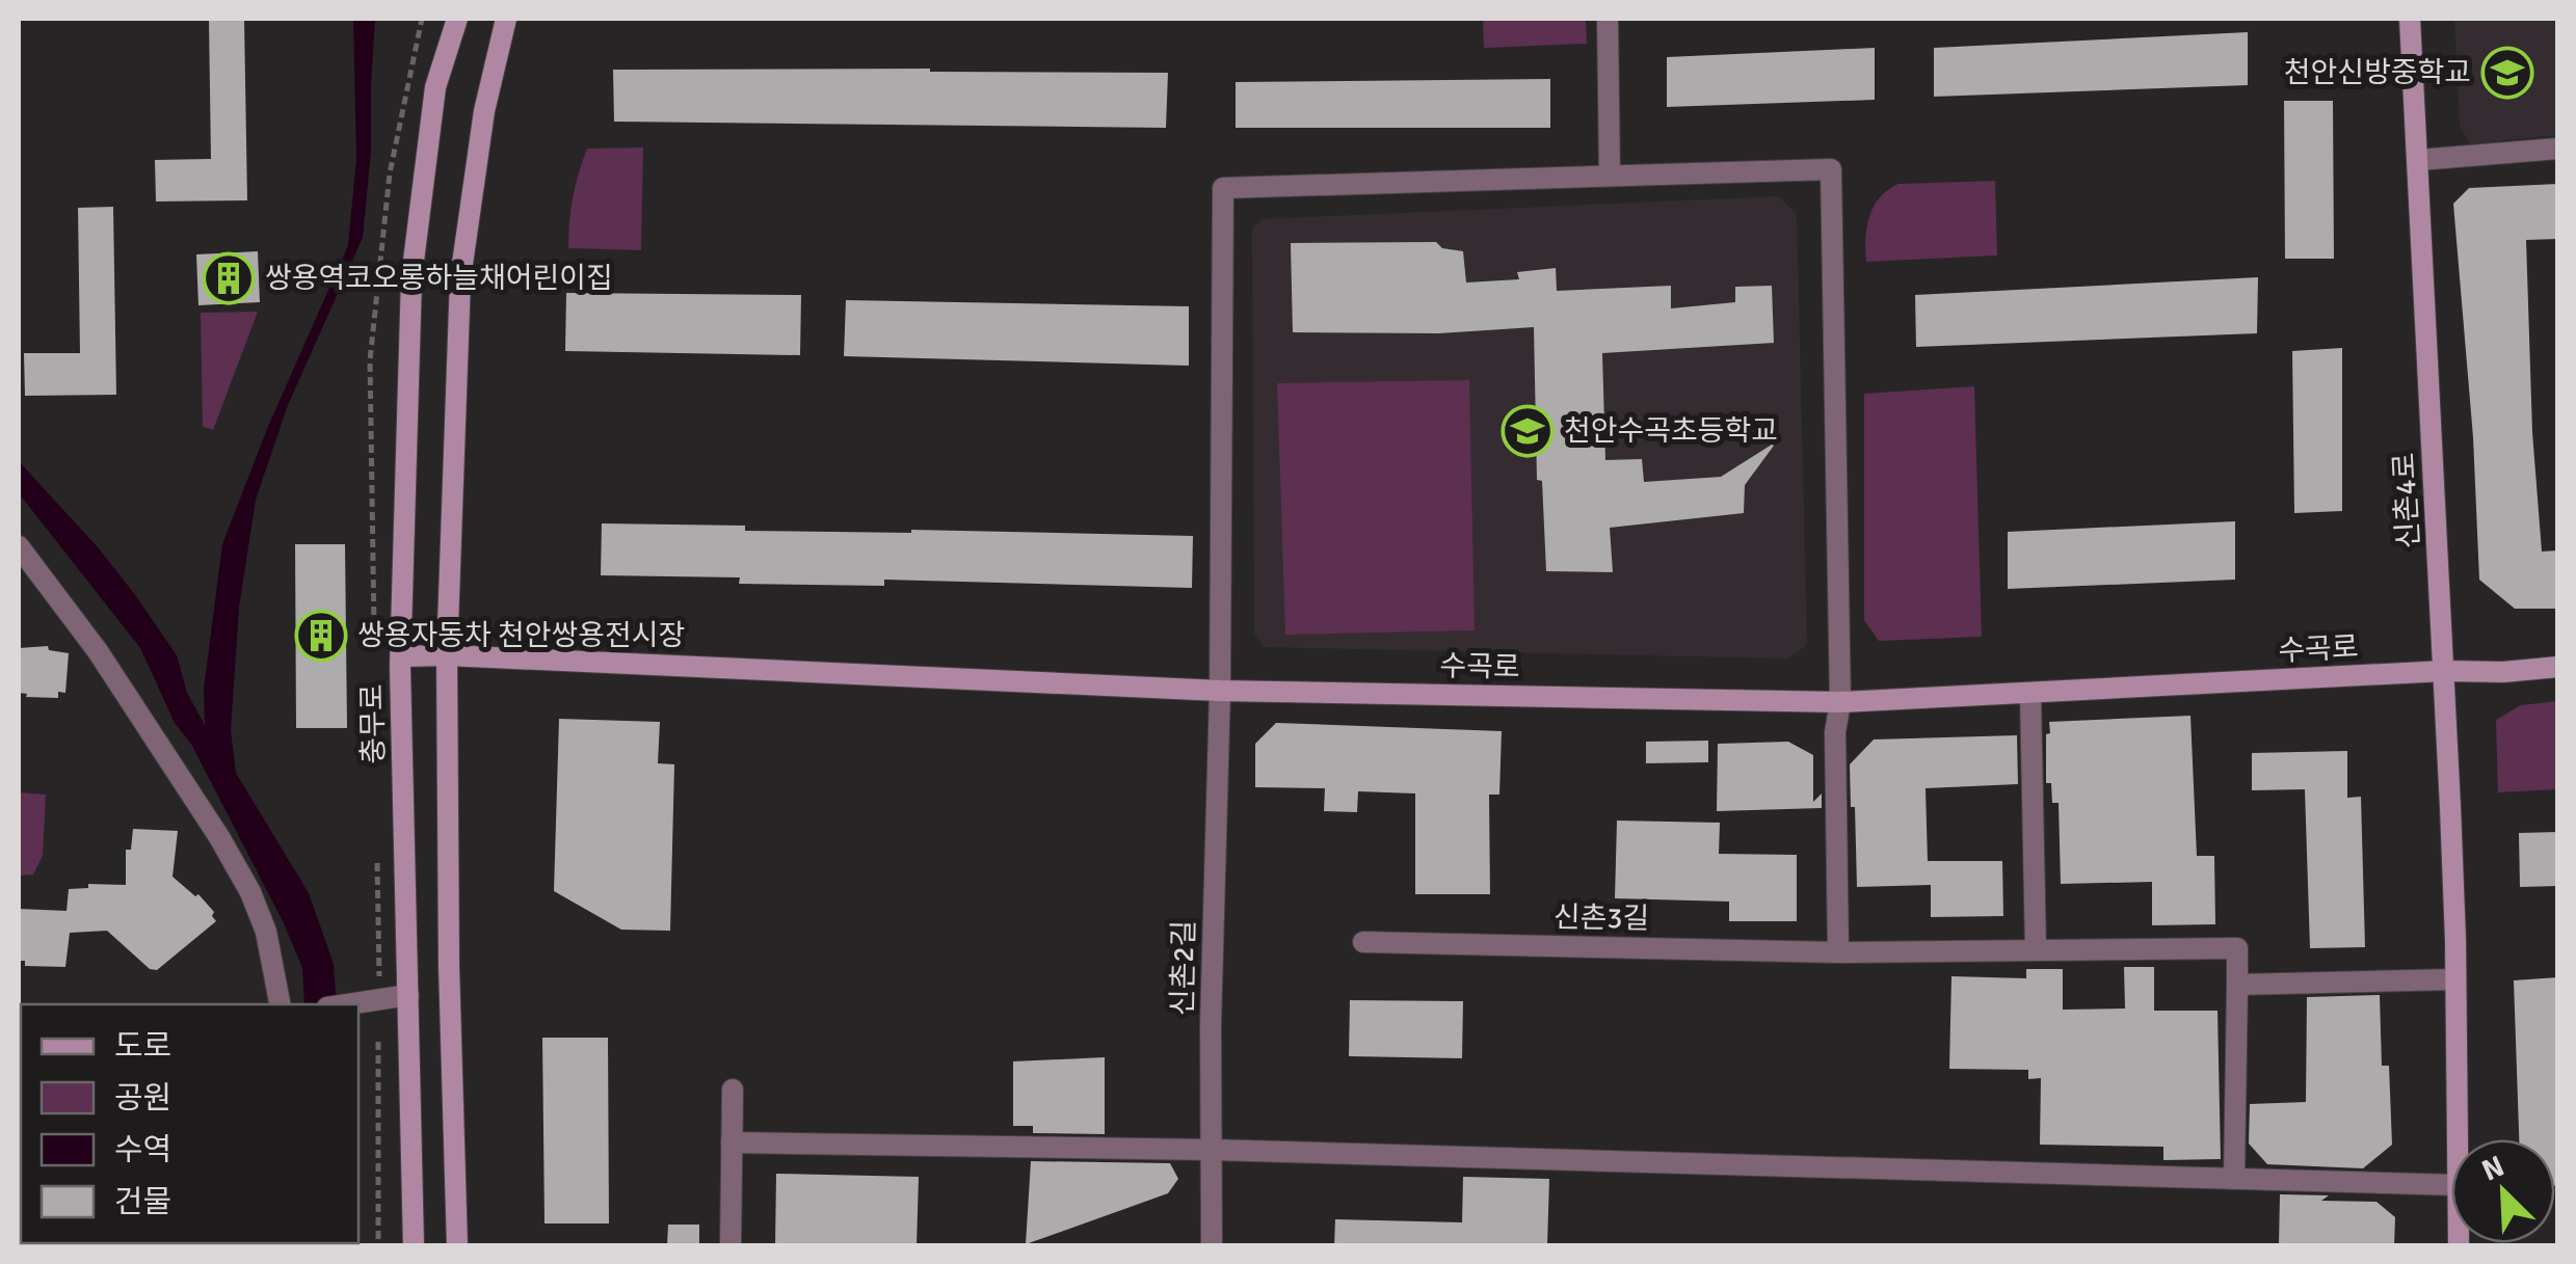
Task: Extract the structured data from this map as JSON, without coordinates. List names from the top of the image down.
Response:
{
  "streets": {
    "street": [
      "신촌4로",
      "수곡로",
      "충무로",
      "신촌3길",
      "신촌2길"
    ]
  },
  "crossings": [
    ["신촌4로", "수곡로"],
    ["수곡로", "충무로"],
    ["수곡로", "신촌2길"]
  ],
  "places": {
    "school or university": ["천안신방중학교", "천안수곡초등학교"],
    "building": ["쌍용역코오롱하늘채어린이집", "쌍용자동차 천안쌍용전시장"]
  },
  "legend": [
    "도로",
    "공원",
    "수역",
    "건물"
  ],
  "north": "top left"
}
